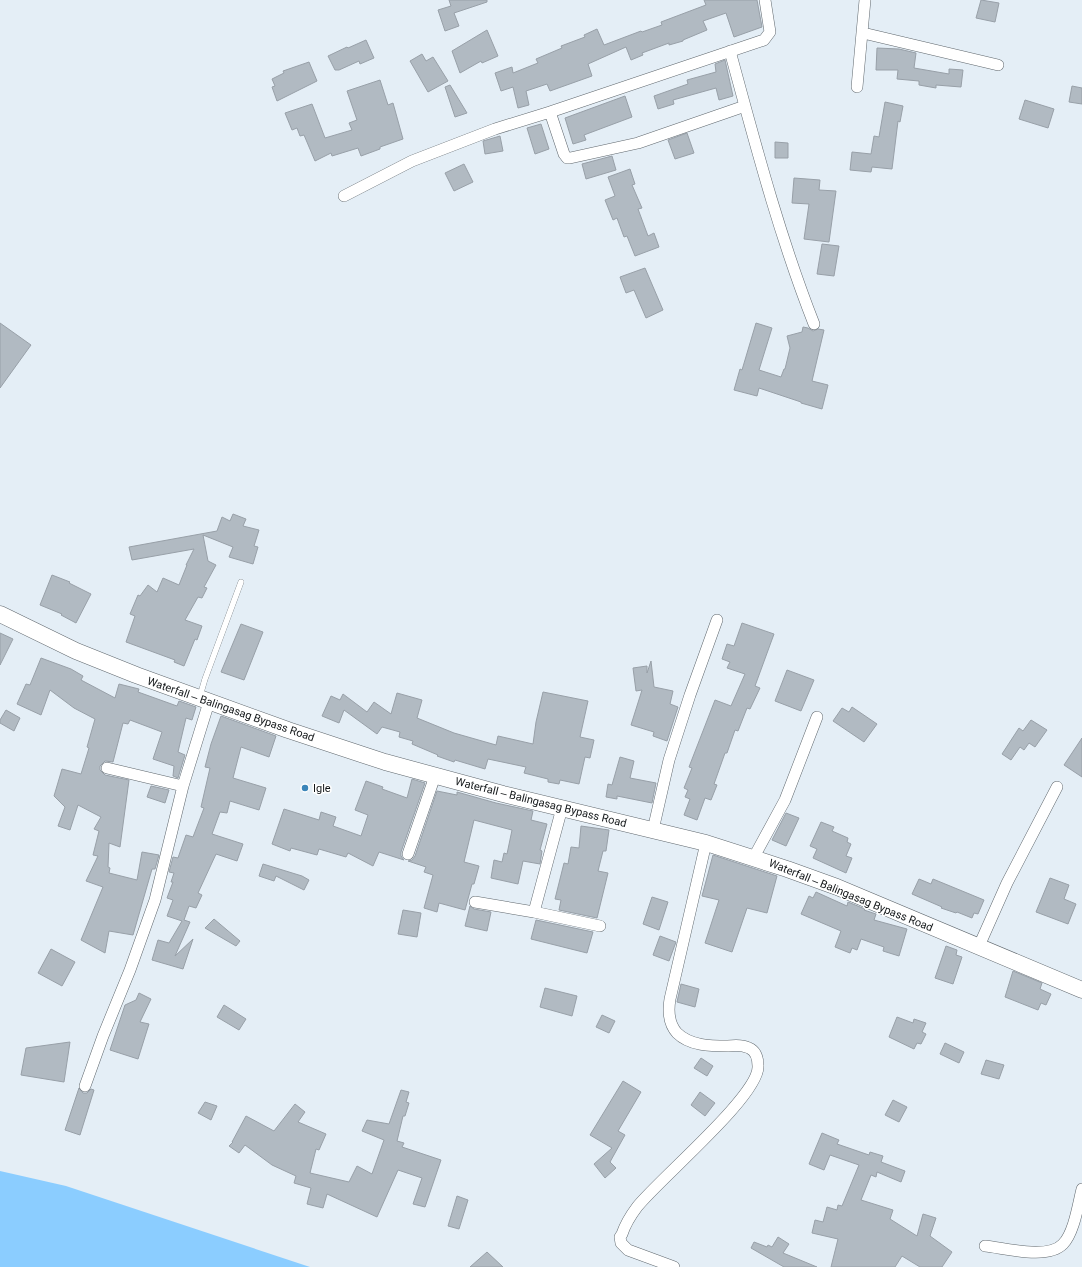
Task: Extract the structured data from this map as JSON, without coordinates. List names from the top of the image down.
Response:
{
  "streets": {
    "main road": ["Waterfall ‒ Balingasag Bypass Road"]
  },
  "places": ["Igle"]
}
